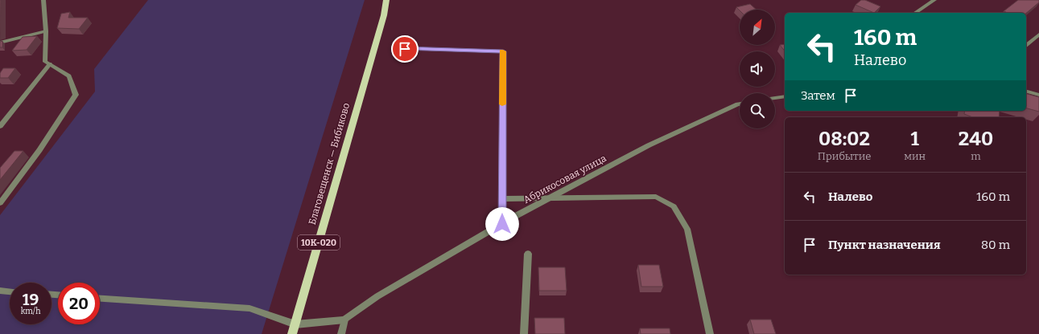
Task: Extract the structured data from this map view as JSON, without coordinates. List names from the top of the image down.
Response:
{
  "streets": {
    "main road": ["Благовещенск — Бибиково", "10К-020"],
    "street": ["Абрикосовая улица"]
  },
  "crossings": [
    ["Благовещенск — Бибиково", "Абрикосовая улица"]
  ],
  "north": "top right",
  "page": {
    "turn": ["160 m", "Налево"],
    "then": "Затем",
    "eta": [
      "08:02",
      "Прибытие",
      "1",
      "мин",
      "240",
      "m"
    ],
    "list": [
      {
        "name": "Налево",
        "value": "160 m"
      },
      {
        "name": "Пункт назначения",
        "value": "80 m"
      }
    ],
    "speed": "19 km/h",
    "limit": "20"
  }
}
